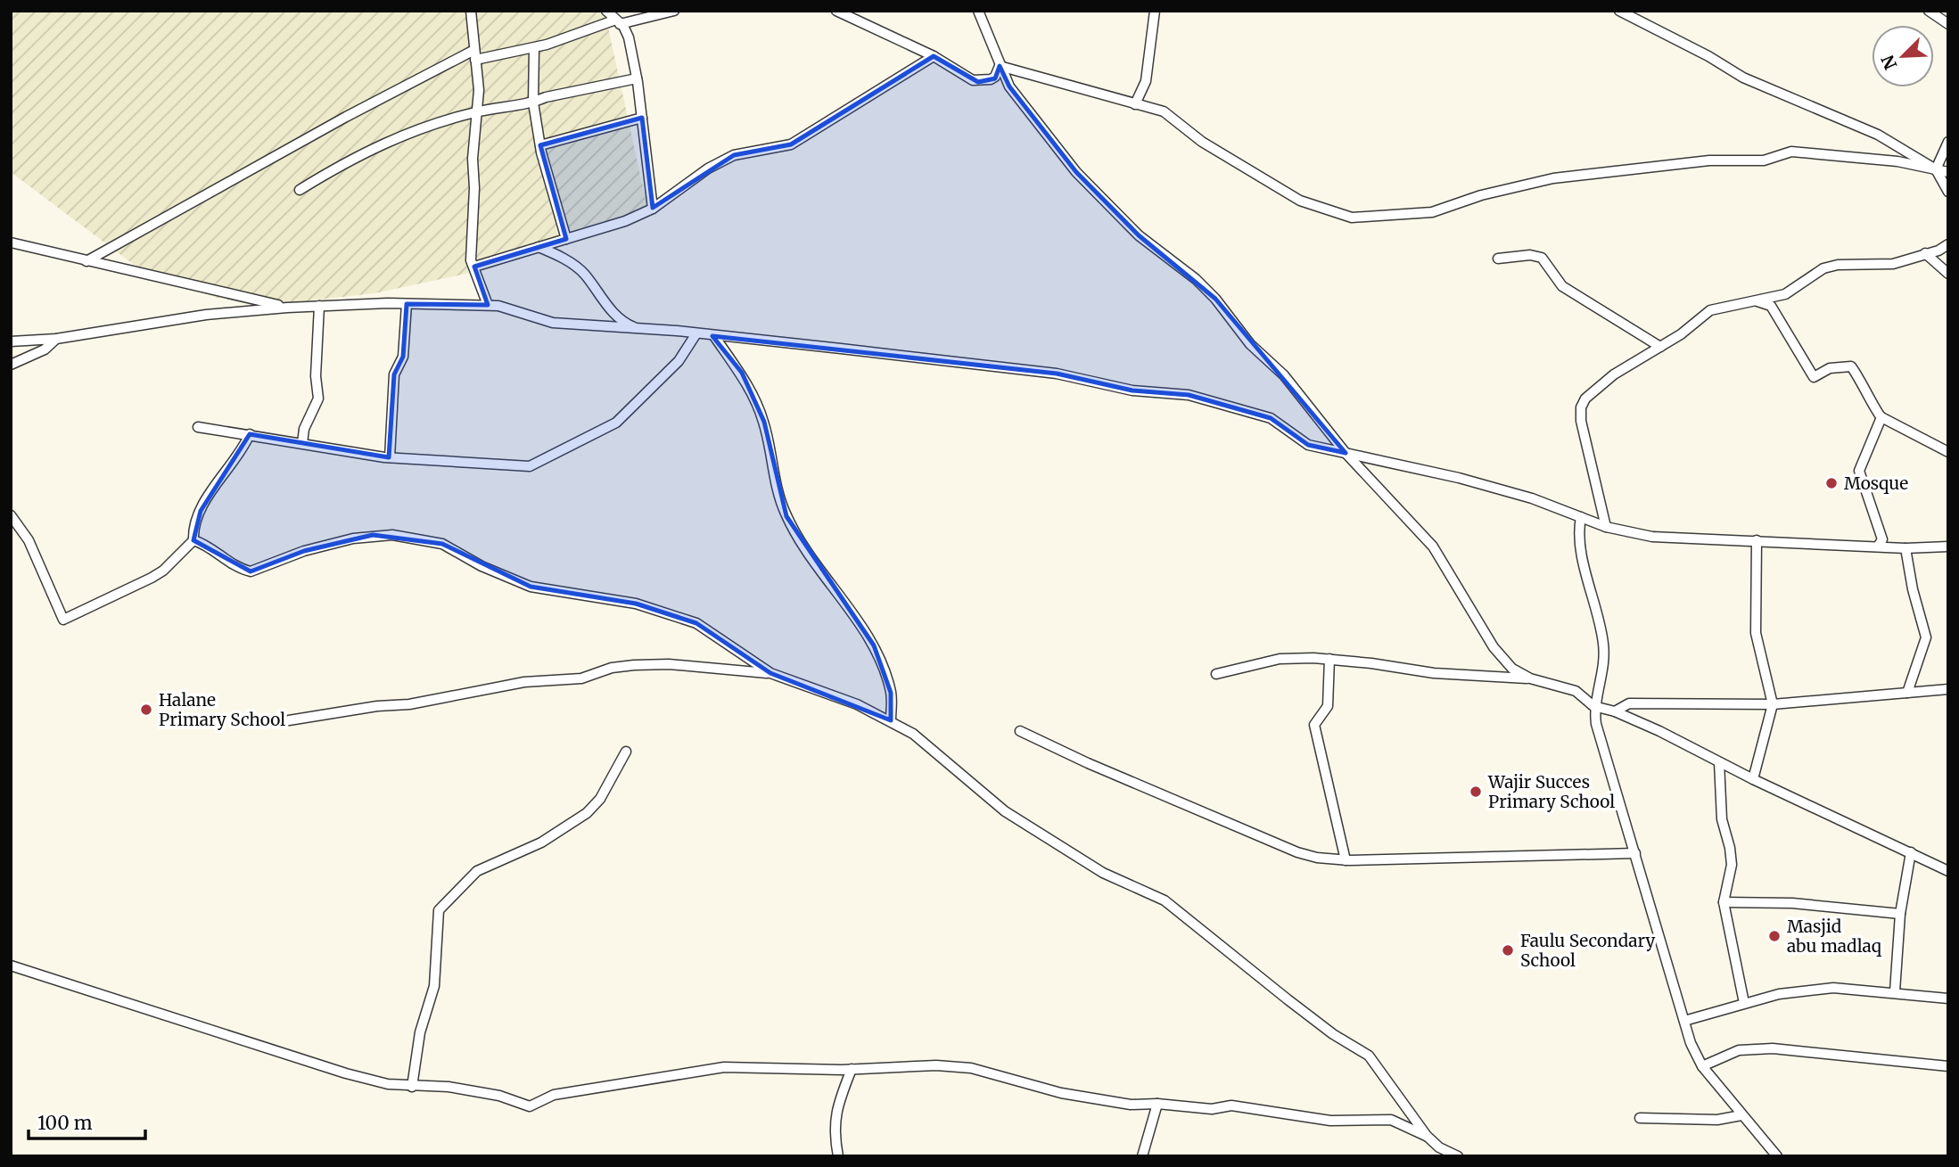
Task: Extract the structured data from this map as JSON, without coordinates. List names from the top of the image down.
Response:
{
  "places": [
    "Mosque",
    "Halane Primary School",
    "Wajir Succes Primary School",
    "Masjid abu madlaq",
    "Faulu Secondary School"
  ],
  "scale_bar": "100 m",
  "north": "bottom left"
}
